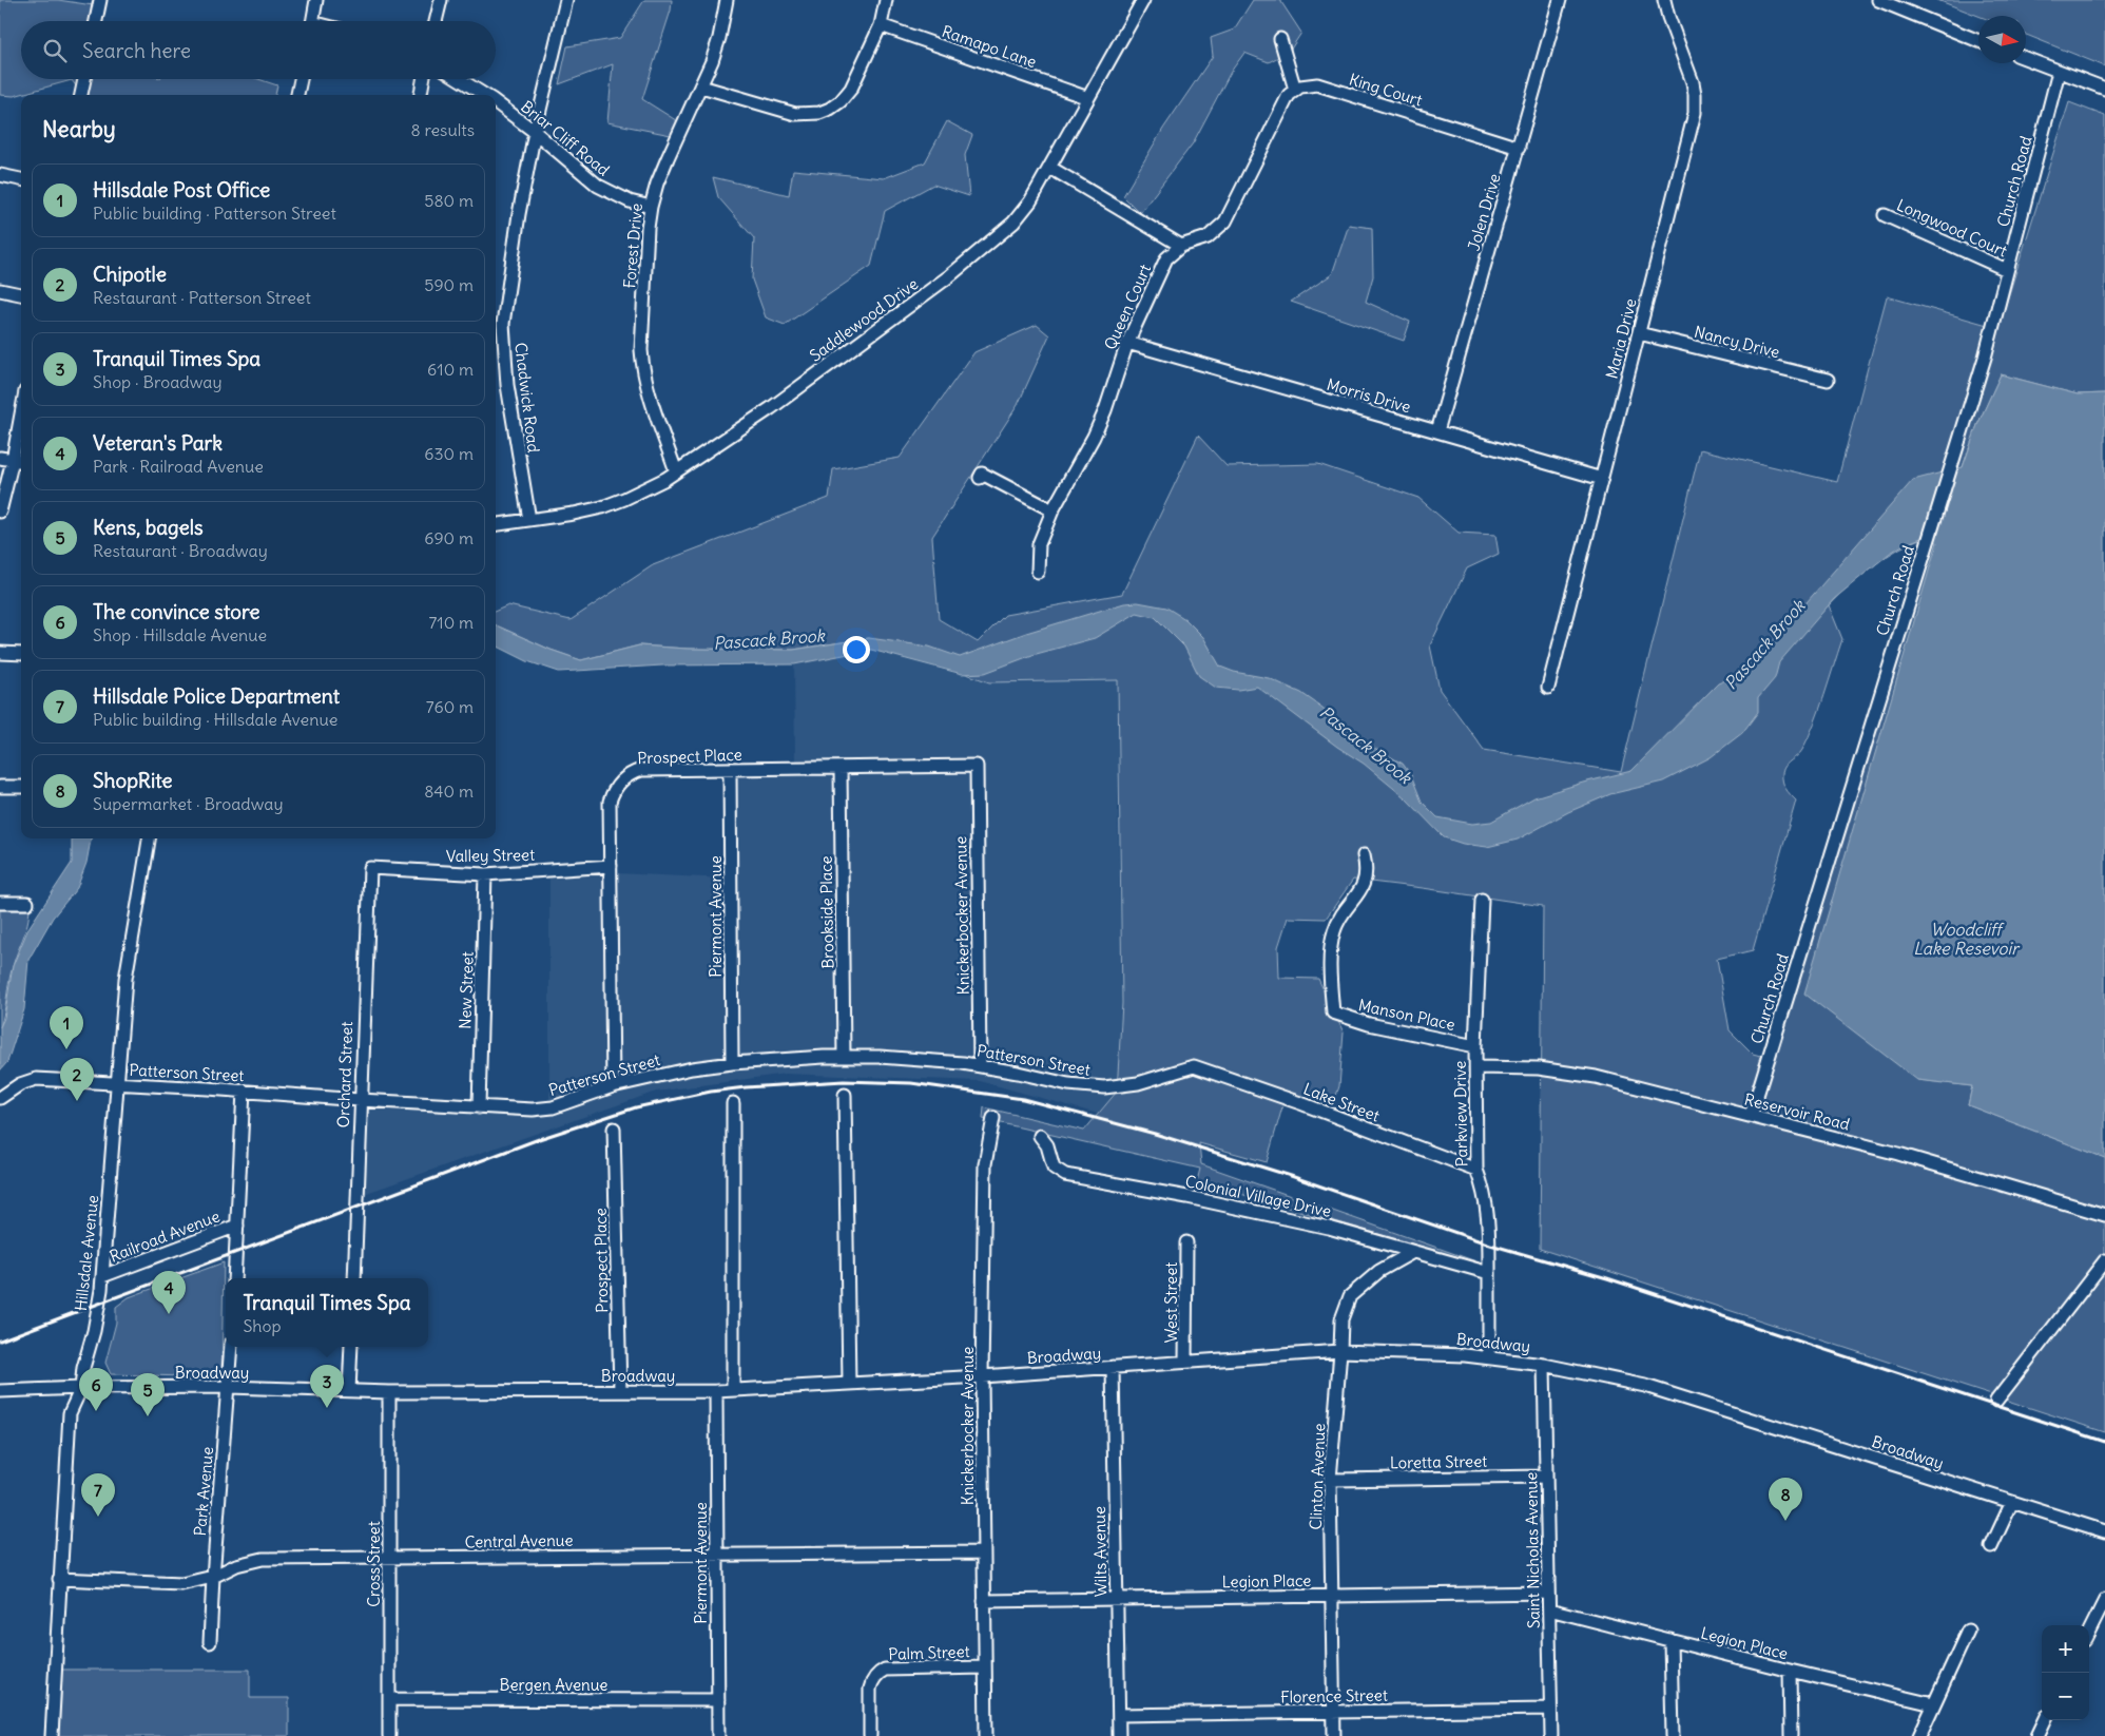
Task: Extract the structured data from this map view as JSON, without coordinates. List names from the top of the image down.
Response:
{
  "streets": {
    "street": [
      "Ramapo Lane",
      "King Court",
      "Briar Cliff Road",
      "Church Road",
      "Jolen Drive",
      "Longwood Court",
      "Forest Drive",
      "Queen Court",
      "Saddlewood Drive",
      "Maria Drive",
      "Nancy Drive",
      "Morris Drive",
      "Chadwick Road",
      "Prospect Place",
      "Valley Street",
      "Brookside Place",
      "Knickerbocker Avenue",
      "Piermont Avenue",
      "New Street",
      "Manson Place",
      "Patterson Street",
      "Orchard Street",
      "Lake Street",
      "Reservoir Road",
      "Parkview Drive",
      "Colonial Village Drive",
      "Railroad Avenue",
      "Hillsdale Avenue",
      "West Street",
      "Broadway",
      "Loretta Street",
      "Clinton Avenue",
      "Park Avenue",
      "Central Avenue",
      "Saint Nicholas Avenue",
      "Wilts Avenue",
      "Cross Street",
      "Legion Place",
      "Palm Street",
      "Bergen Avenue",
      "Florence Street"
    ]
  },
  "crossings": [
    ["Ramapo Lane", "Saddlewood Drive"],
    ["King Court", "Jolen Drive"],
    ["King Court", "Queen Court"],
    ["Briar Cliff Road", "Forest Drive"],
    ["Briar Cliff Road", "Chadwick Road"],
    ["Church Road", "Longwood Court"],
    ["Church Road", "Reservoir Road"],
    ["Jolen Drive", "Morris Drive"],
    ["Forest Drive", "Saddlewood Drive"],
    ["Queen Court", "Morris Drive"],
    ["Saddlewood Drive", "Chadwick Road"],
    ["Maria Drive", "Nancy Drive"],
    ["Maria Drive", "Morris Drive"],
    ["Prospect Place", "Valley Street"],
    ["Prospect Place", "Brookside Place"],
    ["Prospect Place", "Knickerbocker Avenue"],
    ["Prospect Place", "Piermont Avenue"],
    ["Prospect Place", "Patterson Street"],
    ["Prospect Place", "Broadway"],
    ["Valley Street", "New Street"],
    ["Valley Street", "Orchard Street"],
    ["Brookside Place", "Patterson Street"],
    ["Knickerbocker Avenue", "Patterson Street"],
    ["Knickerbocker Avenue", "Broadway"],
    ["Knickerbocker Avenue", "Central Avenue"],
    ["Knickerbocker Avenue", "Legion Place"],
    ["Knickerbocker Avenue", "Palm Street"],
    ["Piermont Avenue", "Patterson Street"],
    ["Piermont Avenue", "Broadway"],
    ["Piermont Avenue", "Central Avenue"],
    ["Piermont Avenue", "Bergen Avenue"],
    ["New Street", "Patterson Street"],
    ["Manson Place", "Parkview Drive"],
    ["Patterson Street", "Orchard Street"],
    ["Patterson Street", "Lake Street"],
    ["Patterson Street", "Hillsdale Avenue"],
    ["Lake Street", "Parkview Drive"],
    ["Reservoir Road", "Parkview Drive"],
    ["Parkview Drive", "Colonial Village Drive"],
    ["Parkview Drive", "Broadway"],
    ["Colonial Village Drive", "Clinton Avenue"],
    ["Railroad Avenue", "Hillsdale Avenue"],
    ["Hillsdale Avenue", "Broadway"],
    ["Hillsdale Avenue", "Central Avenue"],
    ["West Street", "Broadway"],
    ["Broadway", "Clinton Avenue"],
    ["Broadway", "Park Avenue"],
    ["Broadway", "Saint Nicholas Avenue"],
    ["Broadway", "Wilts Avenue"],
    ["Broadway", "Cross Street"],
    ["Loretta Street", "Clinton Avenue"],
    ["Loretta Street", "Saint Nicholas Avenue"],
    ["Clinton Avenue", "Legion Place"],
    ["Clinton Avenue", "Florence Street"],
    ["Park Avenue", "Central Avenue"],
    ["Central Avenue", "Cross Street"],
    ["Saint Nicholas Avenue", "Legion Place"],
    ["Saint Nicholas Avenue", "Florence Street"],
    ["Wilts Avenue", "Legion Place"],
    ["Wilts Avenue", "Florence Street"],
    ["Cross Street", "Bergen Avenue"]
  ],
  "water": ["Pascack Brook", "Woodcliff Lake Resevoir"],
  "north": "right",
  "page": {
    "search": "Search here",
    "heading": ["Nearby", "8 results"],
    "list": [
      {
        "mark": "1",
        "name": "Hillsdale Post Office",
        "note": "Public building · Patterson Street",
        "value": "580 m"
      },
      {
        "mark": "2",
        "name": "Chipotle",
        "note": "Restaurant · Patterson Street",
        "value": "590 m"
      },
      {
        "mark": "3",
        "name": "Tranquil Times Spa",
        "note": "Shop · Broadway",
        "value": "610 m"
      },
      {
        "mark": "4",
        "name": "Veteran's Park",
        "note": "Park · Railroad Avenue",
        "value": "630 m"
      },
      {
        "mark": "5",
        "name": "Kens, bagels",
        "note": "Restaurant · Broadway",
        "value": "690 m"
      },
      {
        "mark": "6",
        "name": "The convince store",
        "note": "Shop · Hillsdale Avenue",
        "value": "710 m"
      },
      {
        "mark": "7",
        "name": "Hillsdale Police Department",
        "note": "Public building · Hillsdale Avenue",
        "value": "760 m"
      },
      {
        "mark": "8",
        "name": "ShopRite",
        "note": "Supermarket · Broadway",
        "value": "840 m"
      }
    ],
    "pins": [
      "1",
      "2",
      "4",
      "3",
      "6",
      "5",
      "7",
      "8"
    ],
    "popup": ["Tranquil Times Spa", "Shop"],
    "map_buttons": ["+", "−"]
  }
}
